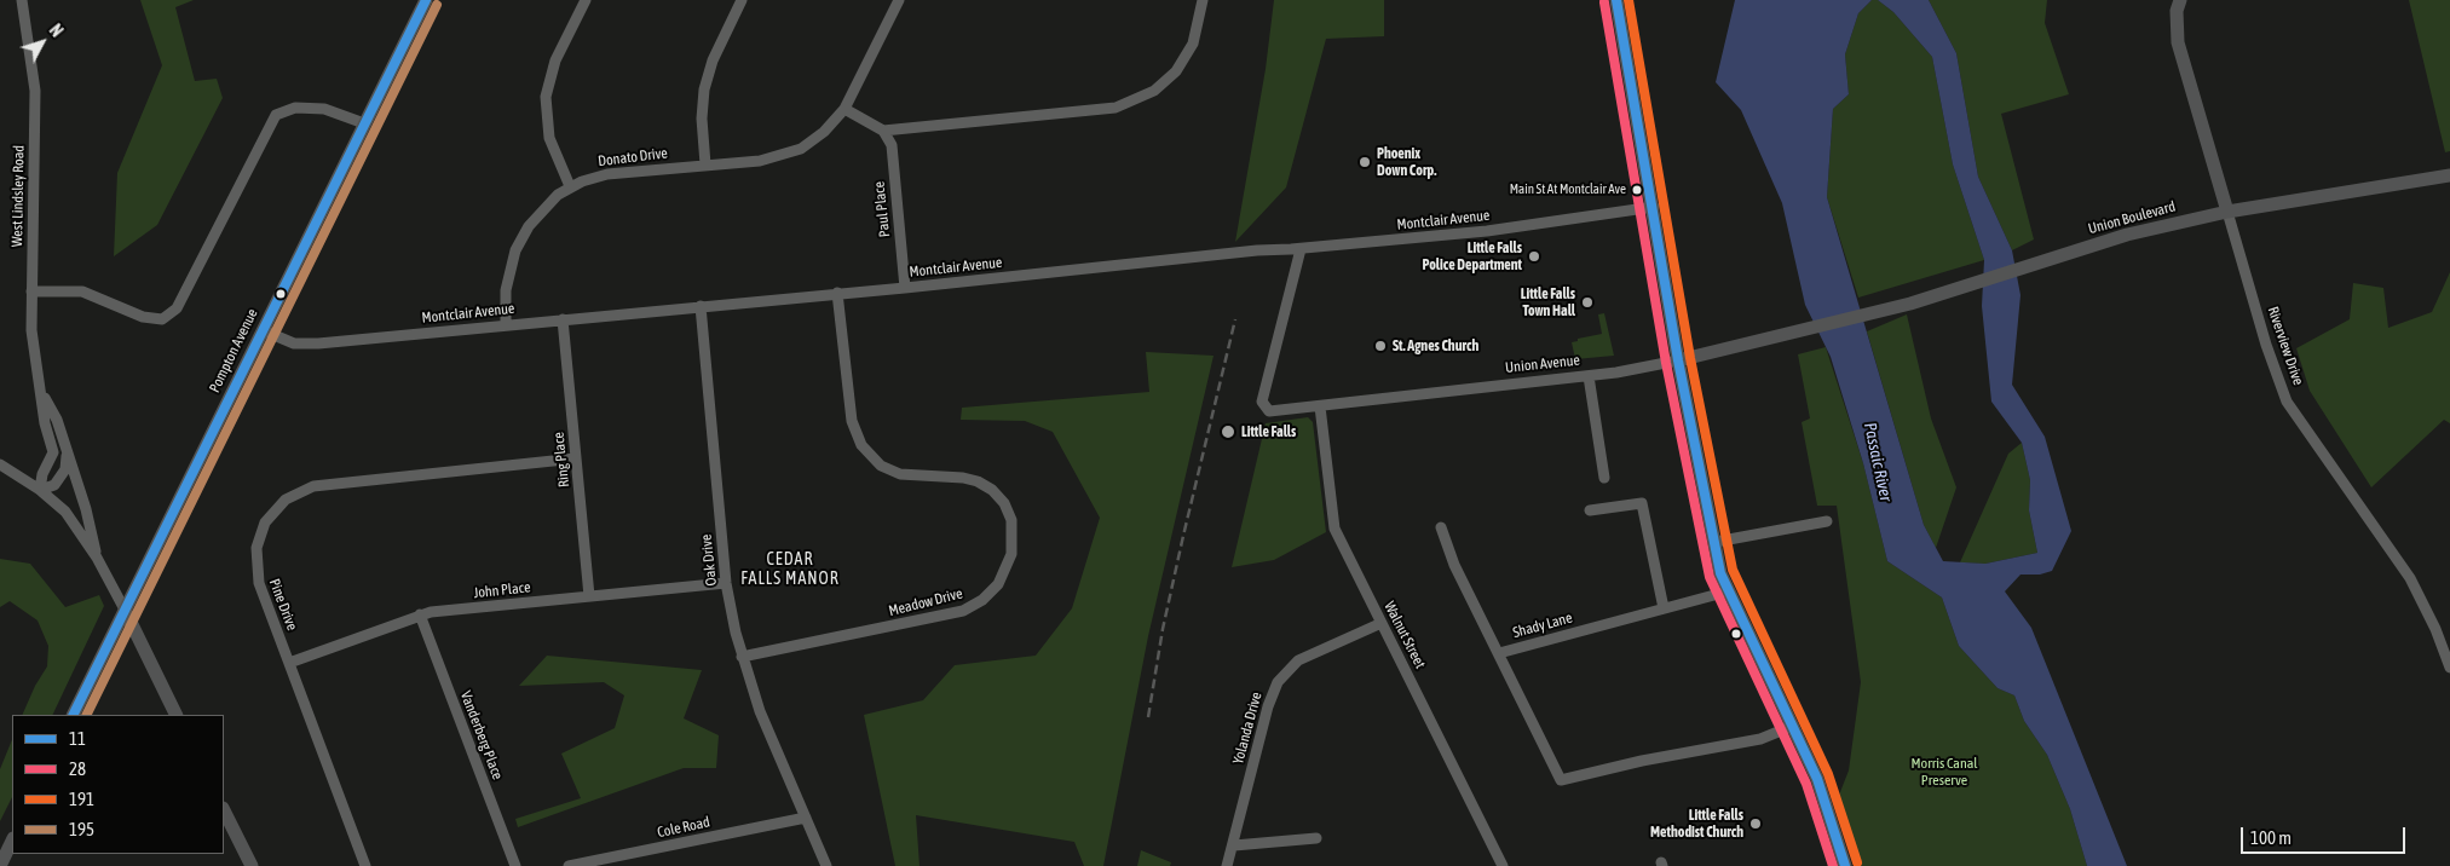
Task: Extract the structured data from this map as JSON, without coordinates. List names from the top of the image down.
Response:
{
  "streets": {
    "main road": [
      "Union Boulevard",
      "Riverview Drive",
      "Pompton Avenue",
      "Union Avenue"
    ],
    "street": [
      "Donato Drive",
      "West Lindsley Road",
      "Paul Place",
      "Montclair Avenue",
      "Ring Place",
      "Oak Drive",
      "John Place",
      "Meadow Drive",
      "Pine Drive",
      "Shady Lane",
      "Walnut Street",
      "Yolanda Drive",
      "Vanderberg Place",
      "Cole Road"
    ]
  },
  "crossings": [
    ["Donato Drive", "Montclair Avenue"],
    ["Paul Place", "Montclair Avenue"],
    ["Union Boulevard", "Riverview Drive"],
    ["Union Boulevard", "Union Avenue"],
    ["Montclair Avenue", "Pompton Avenue"],
    ["Montclair Avenue", "Union Avenue"],
    ["Montclair Avenue", "Ring Place"],
    ["Montclair Avenue", "Oak Drive"],
    ["Montclair Avenue", "Meadow Drive"],
    ["Union Avenue", "Walnut Street"],
    ["Ring Place", "John Place"],
    ["Ring Place", "Pine Drive"],
    ["Oak Drive", "John Place"],
    ["Oak Drive", "Meadow Drive"],
    ["Oak Drive", "Cole Road"],
    ["John Place", "Pine Drive"],
    ["John Place", "Vanderberg Place"],
    ["Walnut Street", "Yolanda Drive"]
  ],
  "districts": ["CEDAR FALLS MANOR"],
  "water": ["Passaic River"],
  "parks": ["Morris Canal Preserve"],
  "places": [
    "Phoenix Down Corp.",
    "Main St At Montclair Ave",
    "Little Falls Police Department",
    "Little Falls Town Hall",
    "St. Agnes Church",
    "Little Falls",
    "Little Falls Methodist Church"
  ],
  "lines": [
    "transit line 11",
    "transit line 191",
    "transit line 28",
    "transit line 195"
  ],
  "legend": [
    "11",
    "28",
    "191",
    "195"
  ],
  "scale_bar": "100 m",
  "north": "top right"
}
